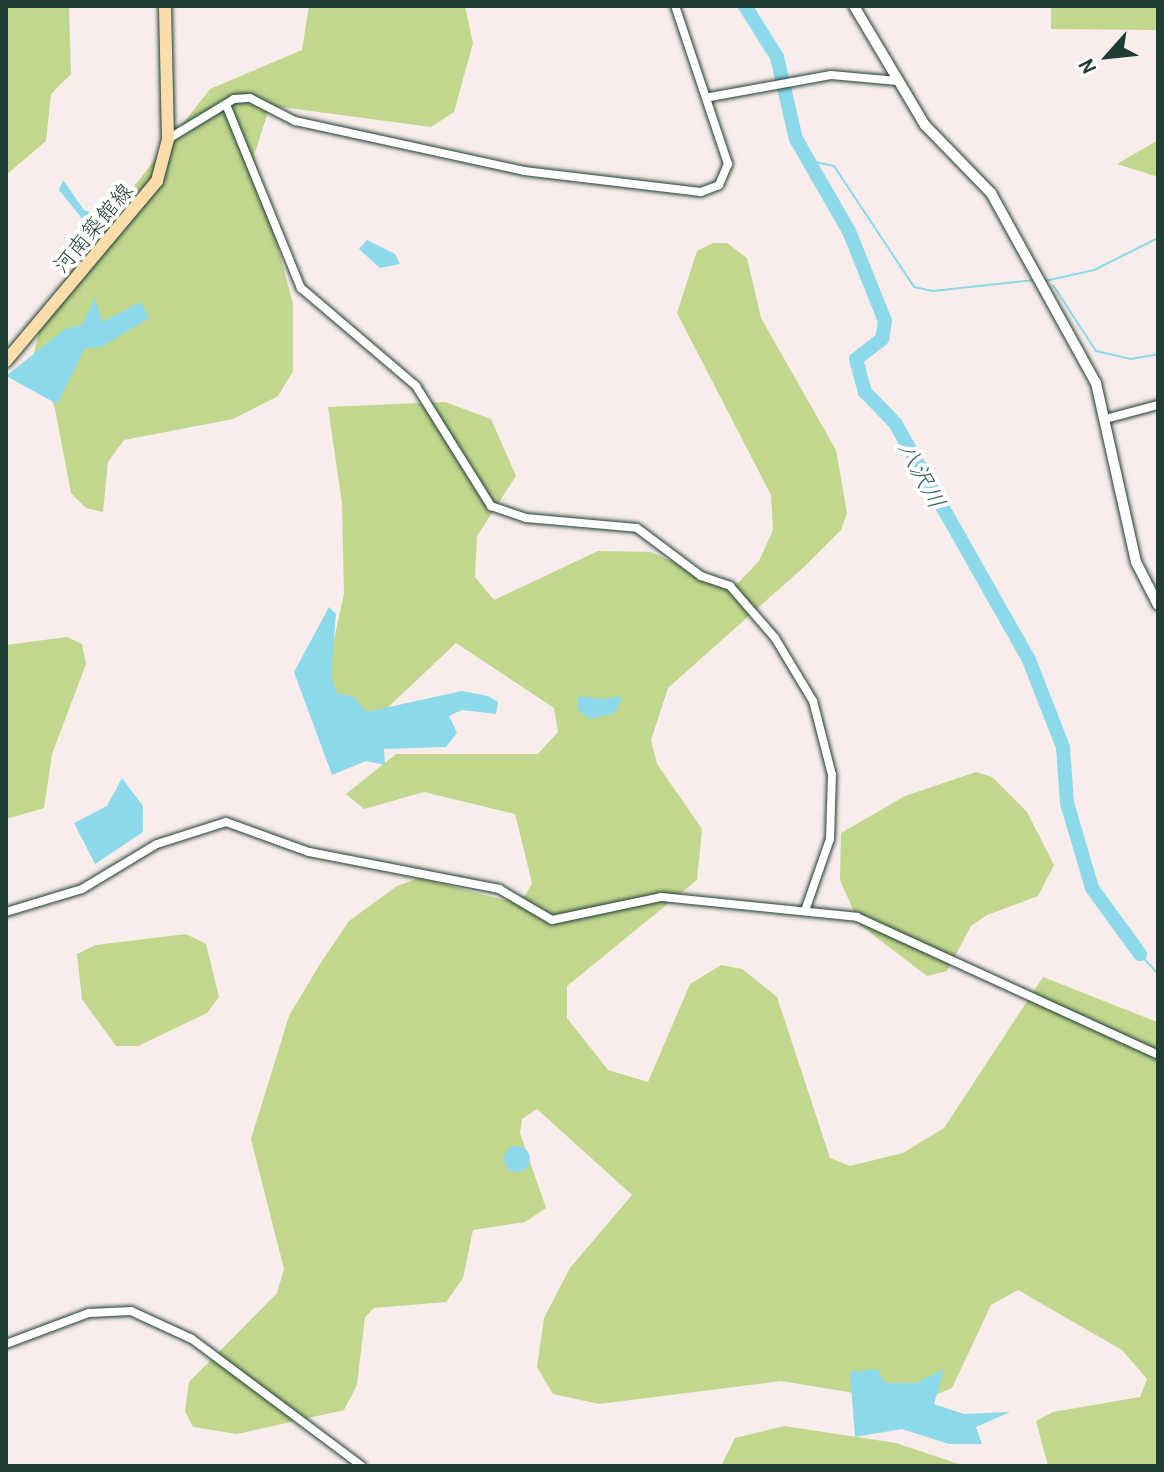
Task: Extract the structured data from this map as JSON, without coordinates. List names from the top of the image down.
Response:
{
  "streets": {
    "main road": ["河南築館線"]
  },
  "water": ["八沢川"],
  "north": "bottom left"
}
